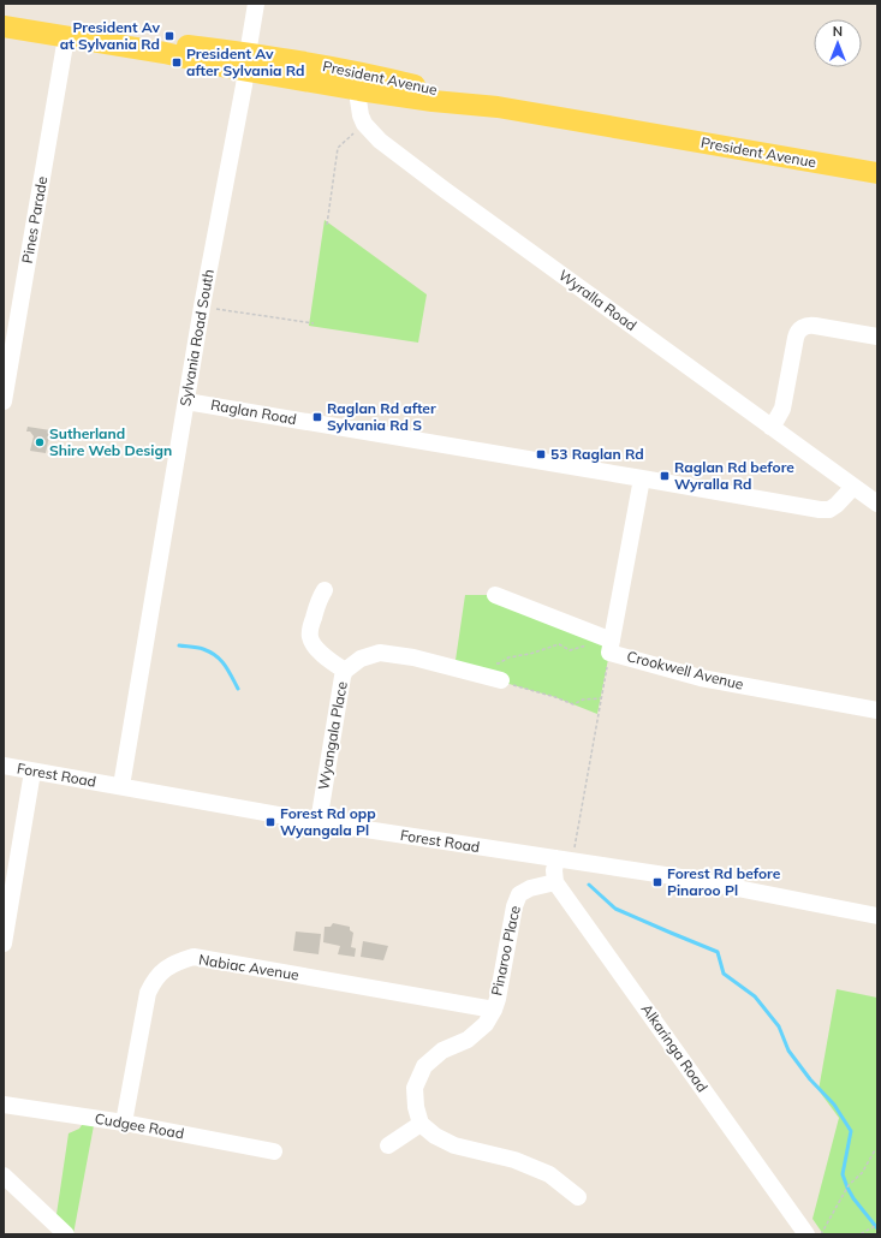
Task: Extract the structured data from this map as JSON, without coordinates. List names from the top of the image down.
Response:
{
  "streets": {
    "main road": ["President Avenue"],
    "street": [
      "Pines Parade",
      "Wyralla Road",
      "Sylvania Road South",
      "Raglan Road",
      "Crookwell Avenue",
      "Wyangala Place",
      "Forest Road",
      "Pinaroo Place",
      "Nabiac Avenue",
      "Alkaringa Road",
      "Cudgee Road"
    ]
  },
  "crossings": [
    ["President Avenue", "Pines Parade"],
    ["President Avenue", "Wyralla Road"],
    ["President Avenue", "Sylvania Road South"],
    ["Wyralla Road", "Raglan Road"],
    ["Sylvania Road South", "Raglan Road"],
    ["Sylvania Road South", "Forest Road"],
    ["Raglan Road", "Crookwell Avenue"],
    ["Wyangala Place", "Forest Road"],
    ["Pinaroo Place", "Nabiac Avenue"],
    ["Pinaroo Place", "Alkaringa Road"],
    ["Nabiac Avenue", "Cudgee Road"]
  ],
  "places": {
    "transit": [
      "President Av at Sylvania Rd",
      "President Av after Sylvania Rd",
      "Raglan Rd after Sylvania Rd S",
      "53 Raglan Rd",
      "Raglan Rd before Wyralla Rd",
      "Forest Rd opp Wyangala Pl",
      "Forest Rd before Pinaroo Pl"
    ],
    "other": ["Sutherland Shire Web Design"]
  },
  "north": "top"
}
